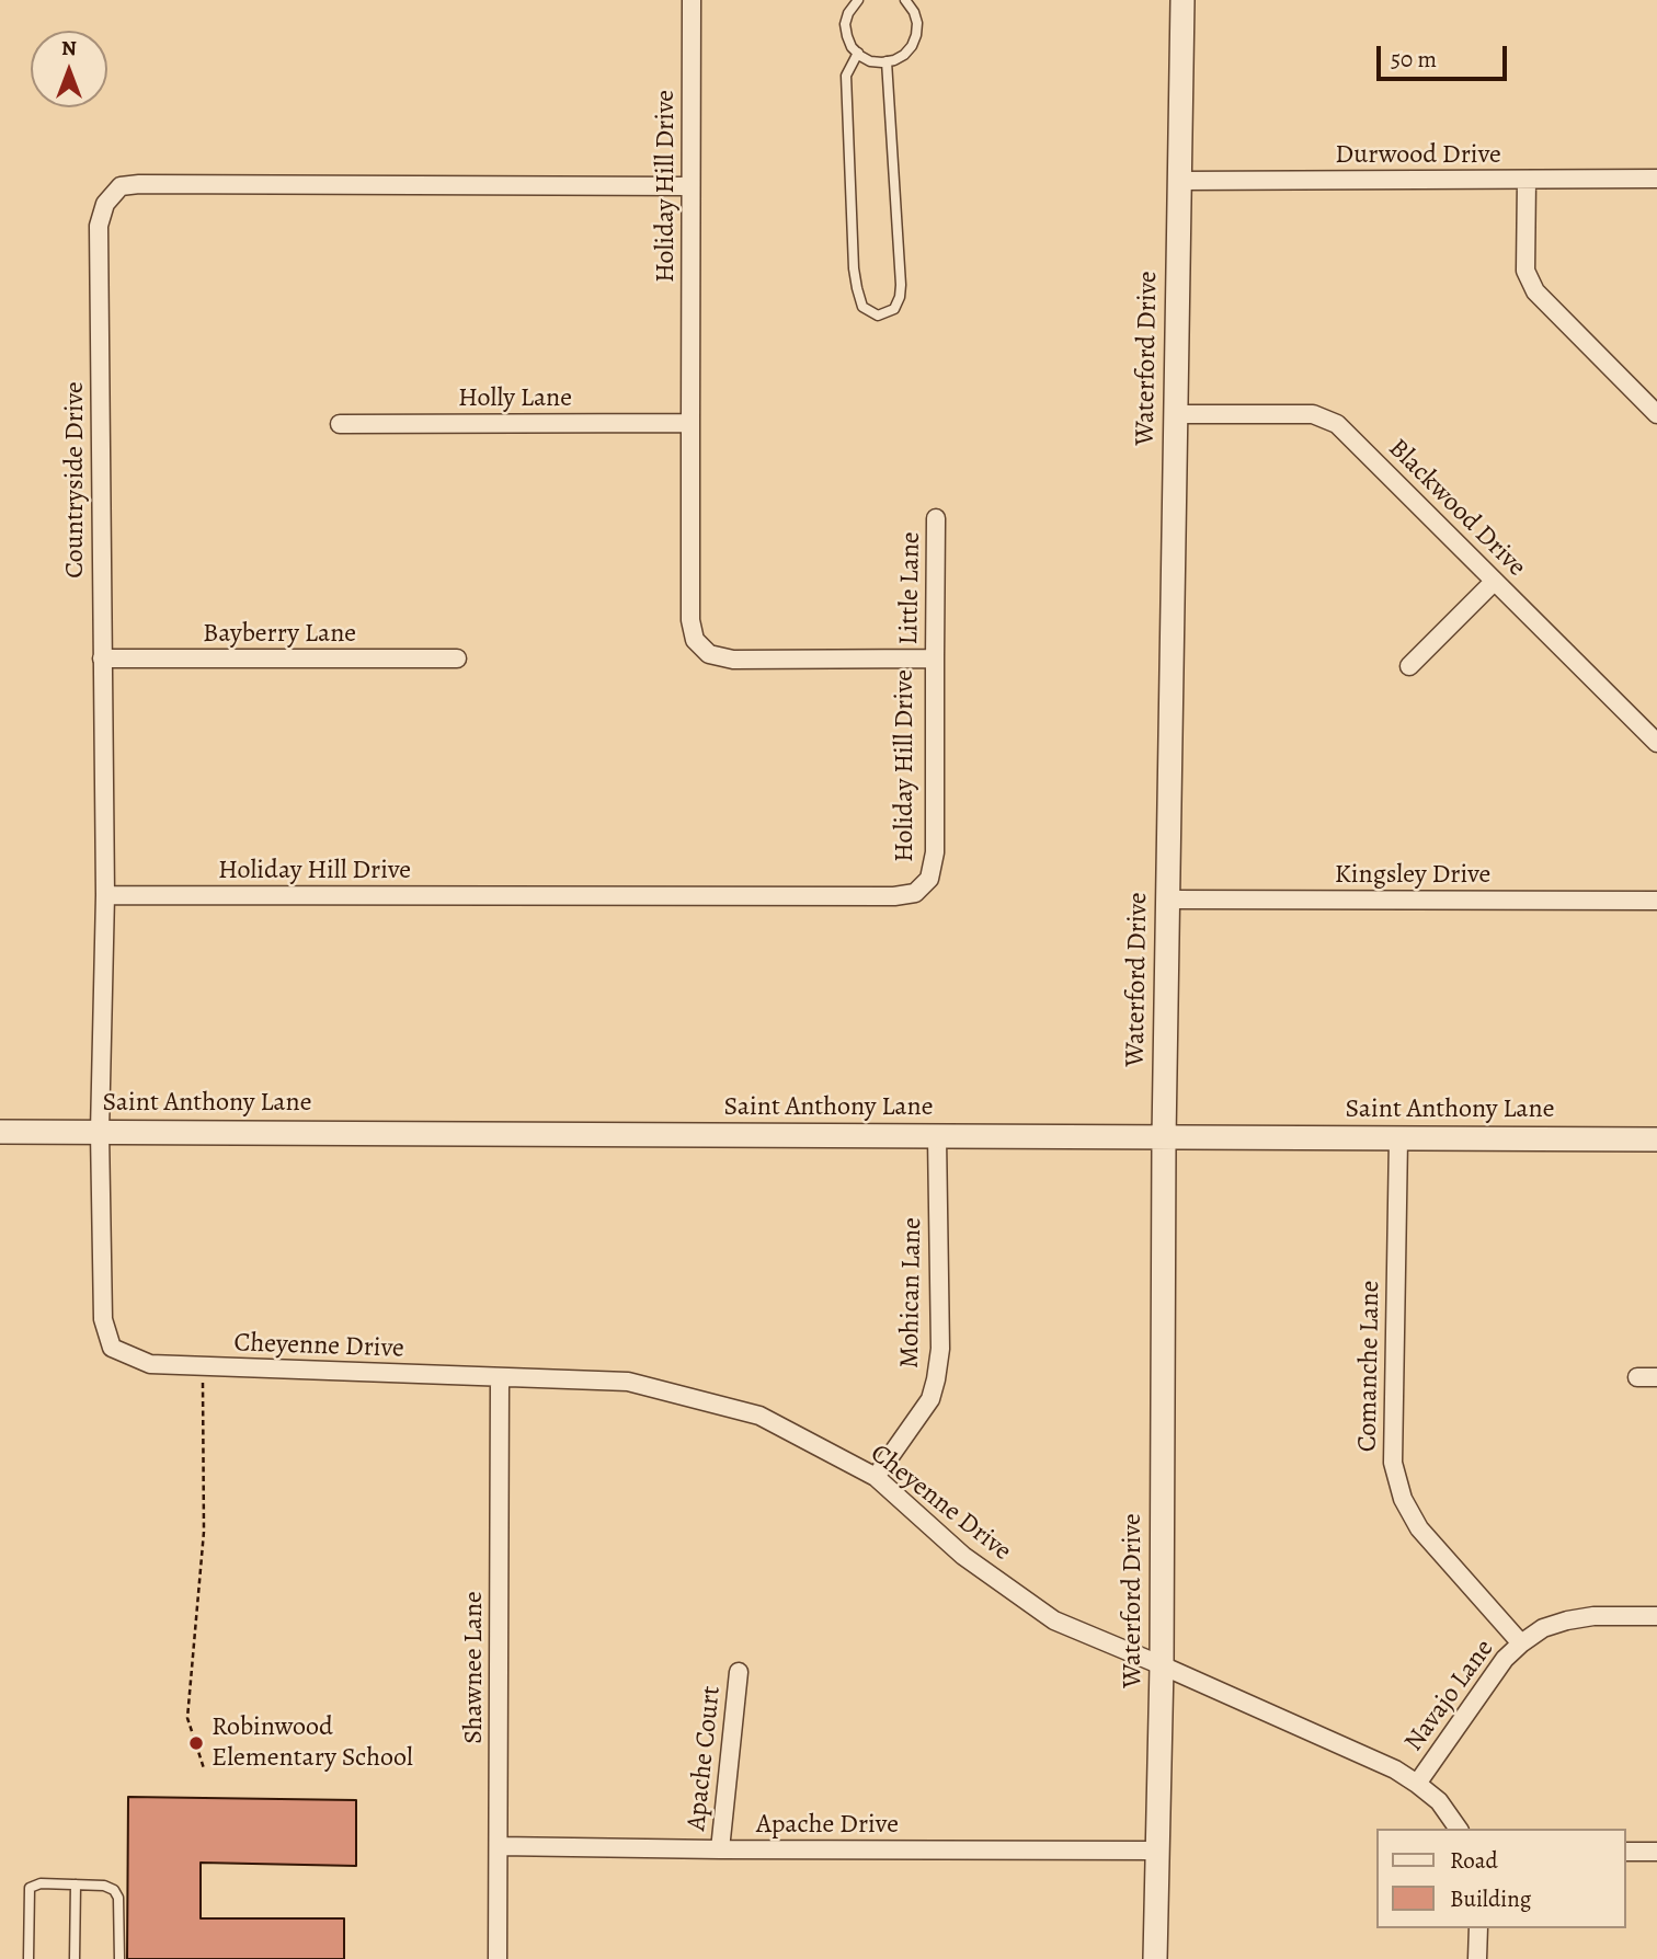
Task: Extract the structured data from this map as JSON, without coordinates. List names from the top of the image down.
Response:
{
  "streets": {
    "street": [
      "Durwood Drive",
      "Holiday Hill Drive",
      "Waterford Drive",
      "Holly Lane",
      "Countryside Drive",
      "Blackwood Drive",
      "Little Lane",
      "Bayberry Lane",
      "Kingsley Drive",
      "Saint Anthony Lane",
      "Mohican Lane",
      "Cheyenne Drive",
      "Comanche Lane",
      "Shawnee Lane",
      "Navajo Lane",
      "Apache Court",
      "Apache Drive"
    ]
  },
  "crossings": [
    ["Durwood Drive", "Waterford Drive"],
    ["Holiday Hill Drive", "Holly Lane"],
    ["Holiday Hill Drive", "Countryside Drive"],
    ["Holiday Hill Drive", "Little Lane"],
    ["Waterford Drive", "Blackwood Drive"],
    ["Waterford Drive", "Kingsley Drive"],
    ["Waterford Drive", "Saint Anthony Lane"],
    ["Waterford Drive", "Cheyenne Drive"],
    ["Waterford Drive", "Apache Drive"],
    ["Countryside Drive", "Bayberry Lane"],
    ["Countryside Drive", "Saint Anthony Lane"],
    ["Countryside Drive", "Cheyenne Drive"],
    ["Saint Anthony Lane", "Mohican Lane"],
    ["Saint Anthony Lane", "Comanche Lane"],
    ["Mohican Lane", "Cheyenne Drive"],
    ["Cheyenne Drive", "Shawnee Lane"],
    ["Cheyenne Drive", "Navajo Lane"],
    ["Comanche Lane", "Navajo Lane"],
    ["Shawnee Lane", "Apache Drive"],
    ["Apache Court", "Apache Drive"]
  ],
  "places": ["Robinwood Elementary School"],
  "legend": ["Road", "Building"],
  "scale_bar": "50 m",
  "north": "top"
}
